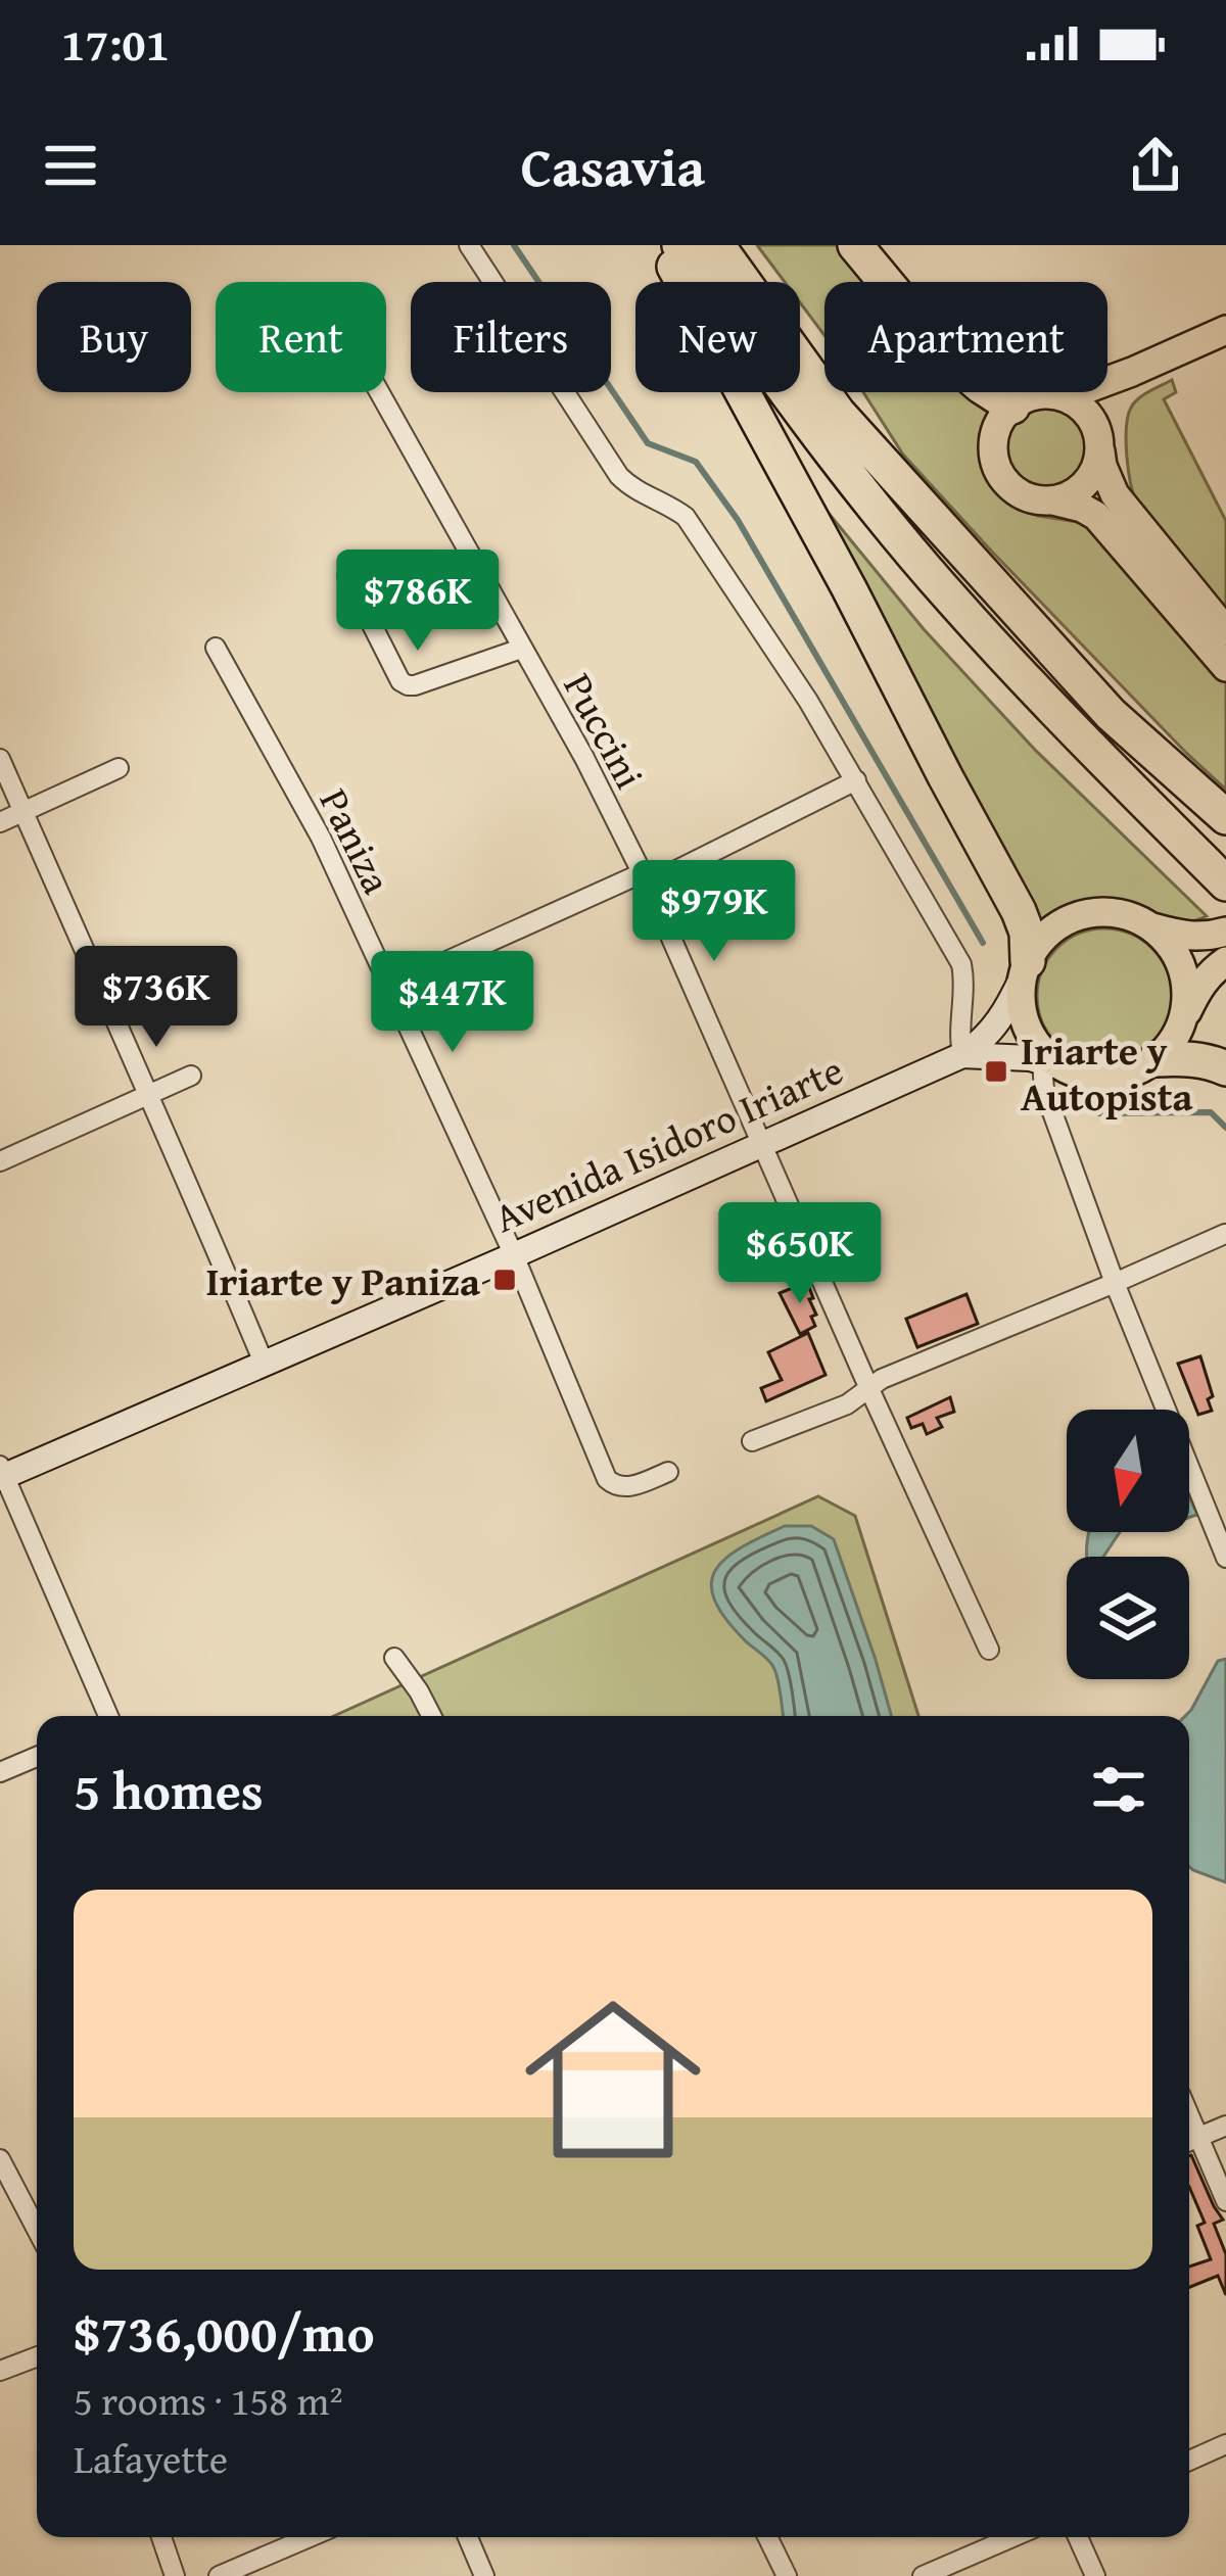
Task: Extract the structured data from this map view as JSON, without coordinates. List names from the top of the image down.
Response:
{
  "streets": {
    "street": ["Puccini", "Paniza", "Avenida Isidoro Iriarte"]
  },
  "crossings": [
    ["Puccini", "Avenida Isidoro Iriarte"],
    ["Paniza", "Avenida Isidoro Iriarte"]
  ],
  "places": {
    "transit": ["Iriarte y Autopista", "Iriarte y Paniza"]
  },
  "north": "bottom",
  "page": {
    "status": "17:01",
    "header": "Casavia",
    "chip": [
      "Buy",
      "Rent",
      "Filters",
      "New",
      "Apartment"
    ],
    "price": [
      "$786K",
      "$979K",
      "$736K",
      "$447K",
      "$650K"
    ],
    "heading": "5 homes",
    "list": [
      {
        "name": "$736,000/mo",
        "note": "5 rooms · 158 m² · Lafayette"
      }
    ]
  }
}
